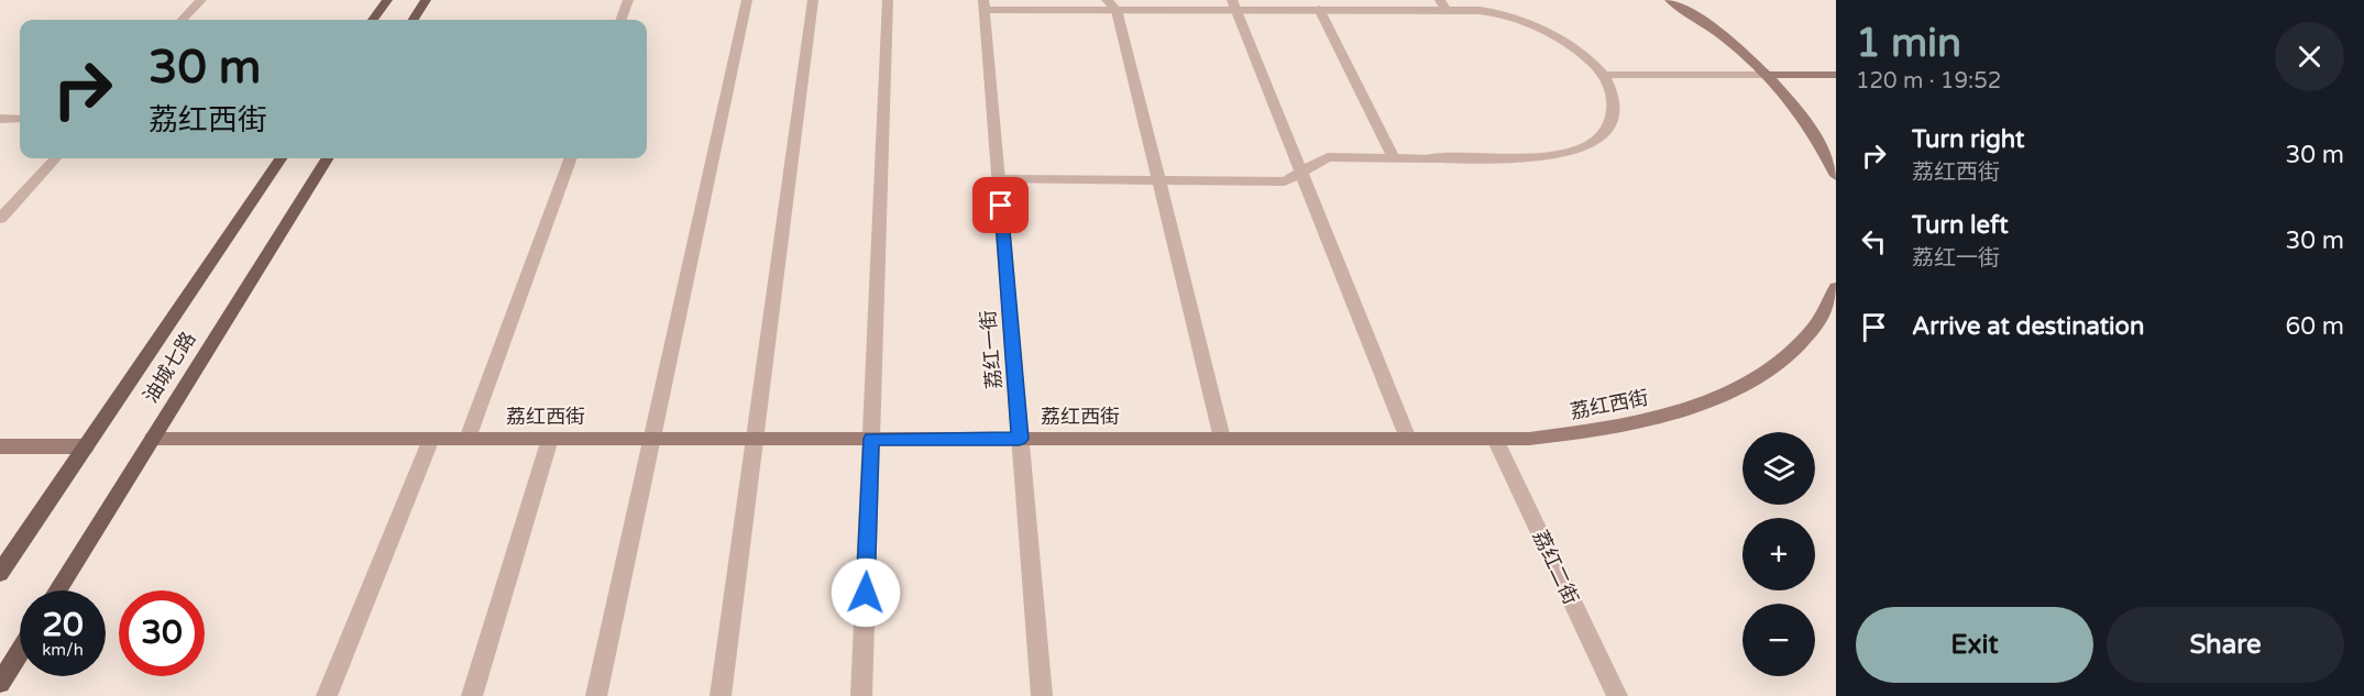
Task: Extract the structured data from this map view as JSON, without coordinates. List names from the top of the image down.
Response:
{
  "streets": {
    "main road": ["油城七路"],
    "street": ["荔红一街", "荔红西街", "荔红二街"]
  },
  "crossings": [
    ["荔红一街", "荔红西街"],
    ["油城七路", "荔红西街"],
    ["荔红西街", "荔红二街"]
  ],
  "page": {
    "heading": ["1 min", "120 m · 19:52"],
    "turn": ["30 m", "荔红西街"],
    "list": [
      {
        "name": "Turn right",
        "note": "荔红西街",
        "value": "30 m"
      },
      {
        "name": "Turn left",
        "note": "荔红一街",
        "value": "30 m"
      },
      {
        "name": "Arrive at destination",
        "value": "60 m"
      }
    ],
    "map_buttons": ["+", "−"],
    "speed": "20 km/h",
    "limit": "30",
    "buttons": ["Exit", "Share"]
  }
}
